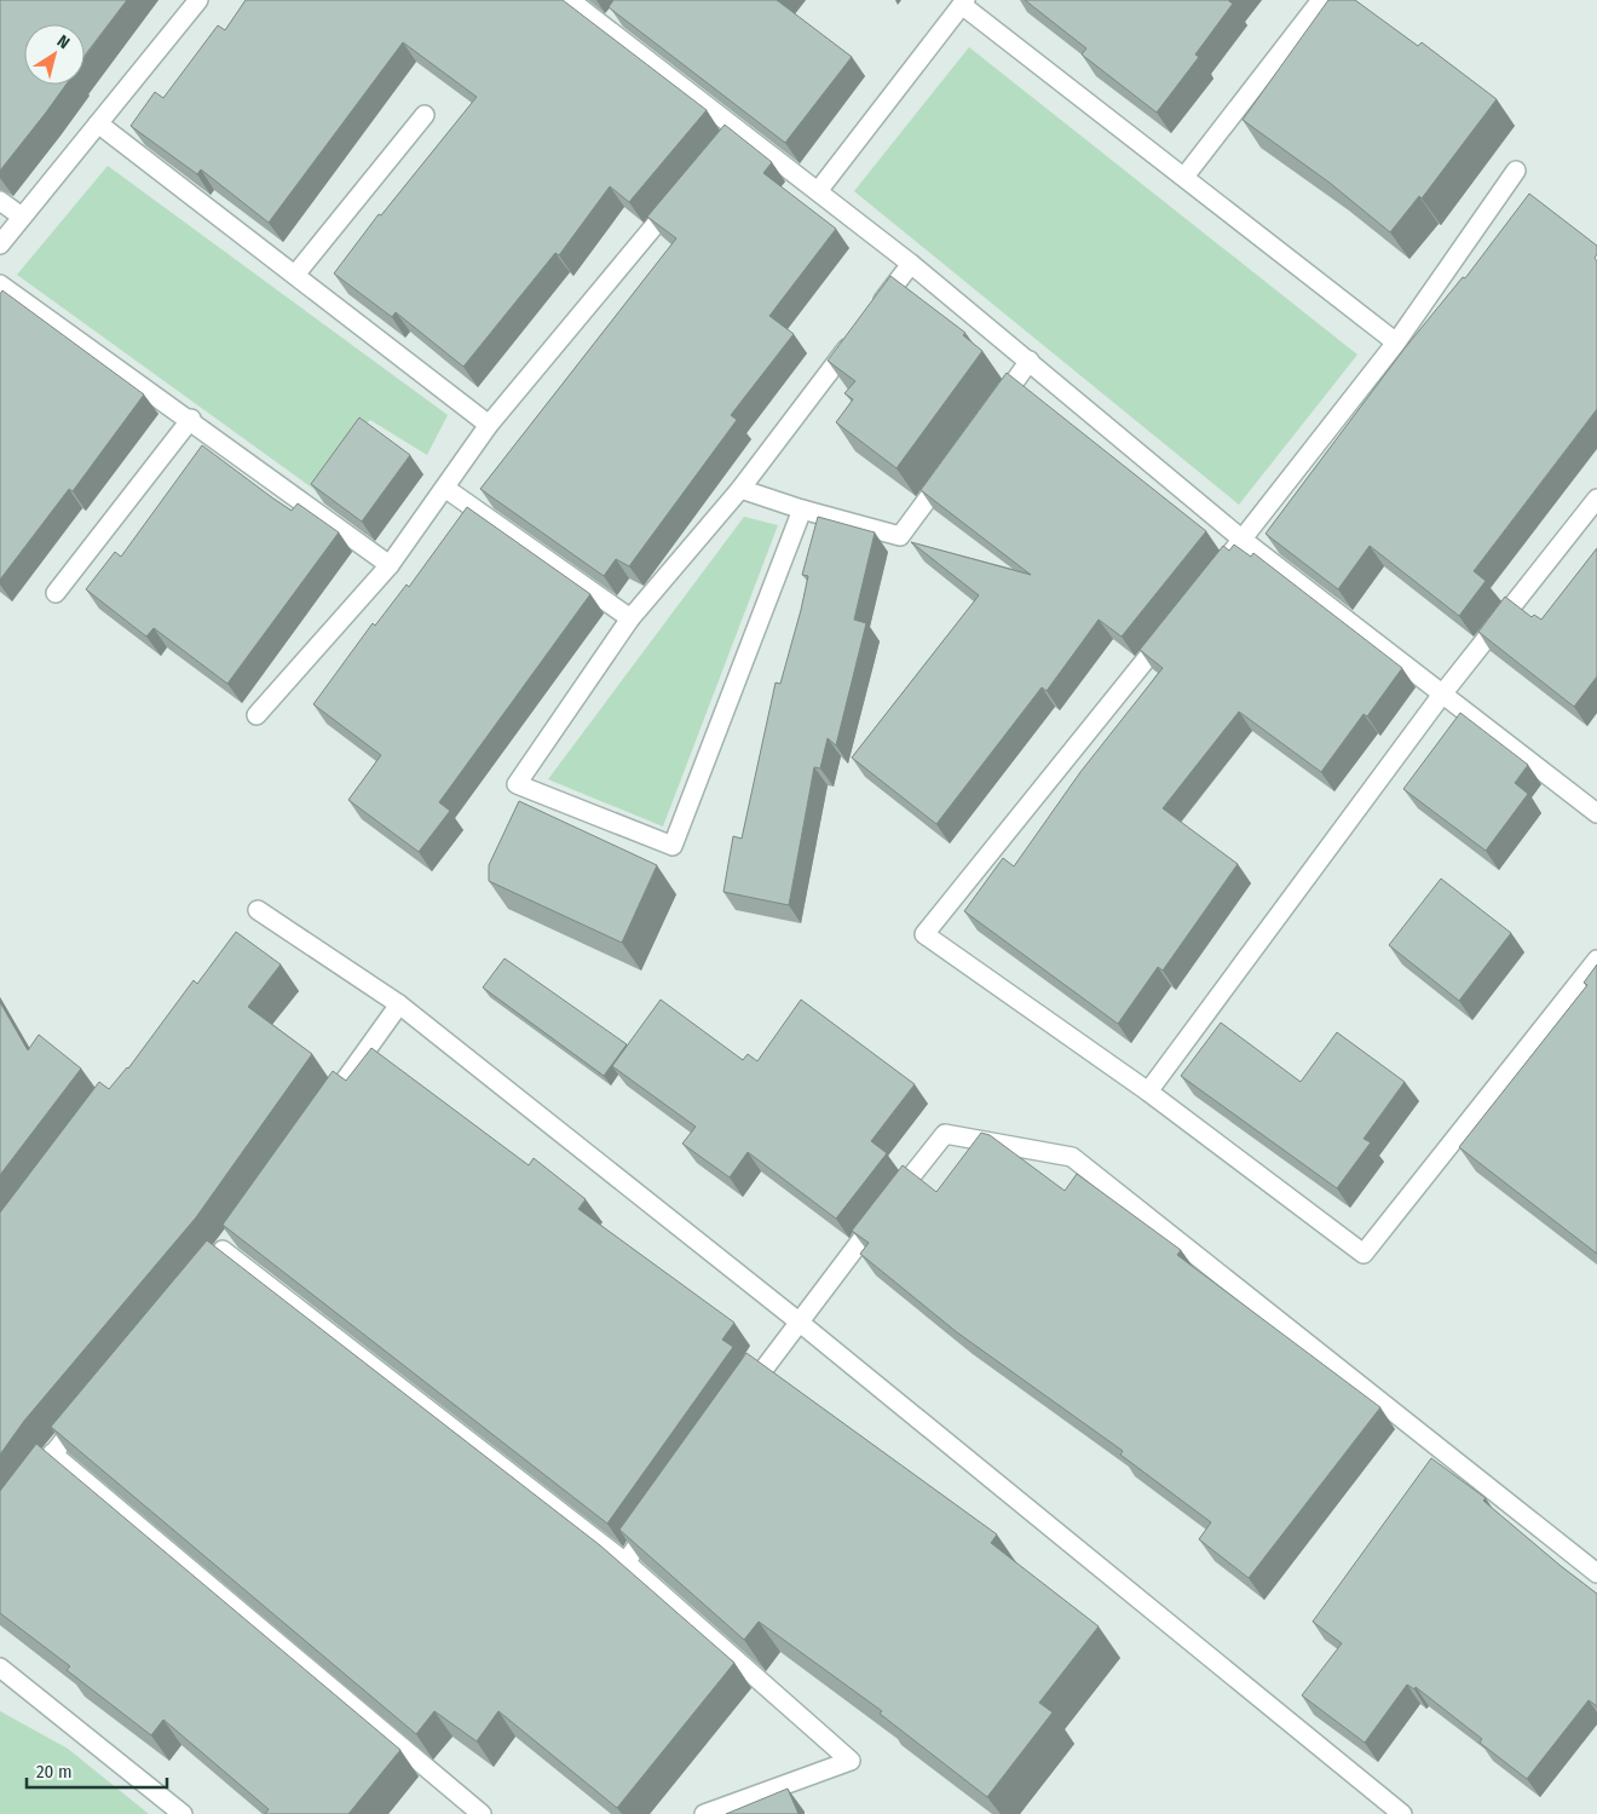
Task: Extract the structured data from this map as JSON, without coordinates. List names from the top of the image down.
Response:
{
  "scale_bar": "20 m",
  "north": "top right"
}
